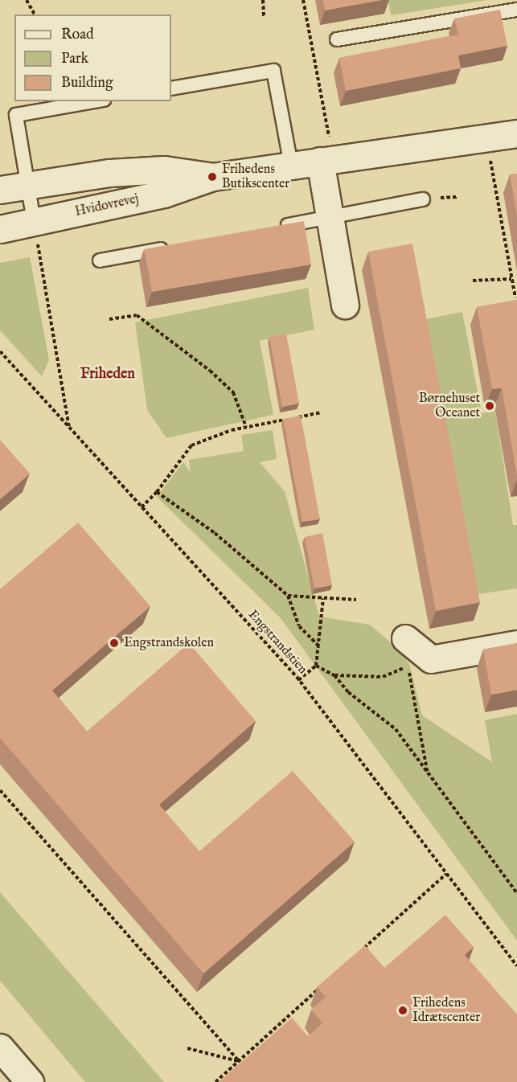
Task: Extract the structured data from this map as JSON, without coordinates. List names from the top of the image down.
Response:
{
  "streets": {
    "street": ["Hvidovrevej"],
    "path": ["Engstrandstien"]
  },
  "districts": ["Friheden"],
  "places": [
    "Frihedens Butikscenter",
    "Børnehuset Oceanet",
    "Engstrandskolen",
    "Frihedens Idrætscenter"
  ],
  "legend": ["Road", "Park", "Building"]
}
